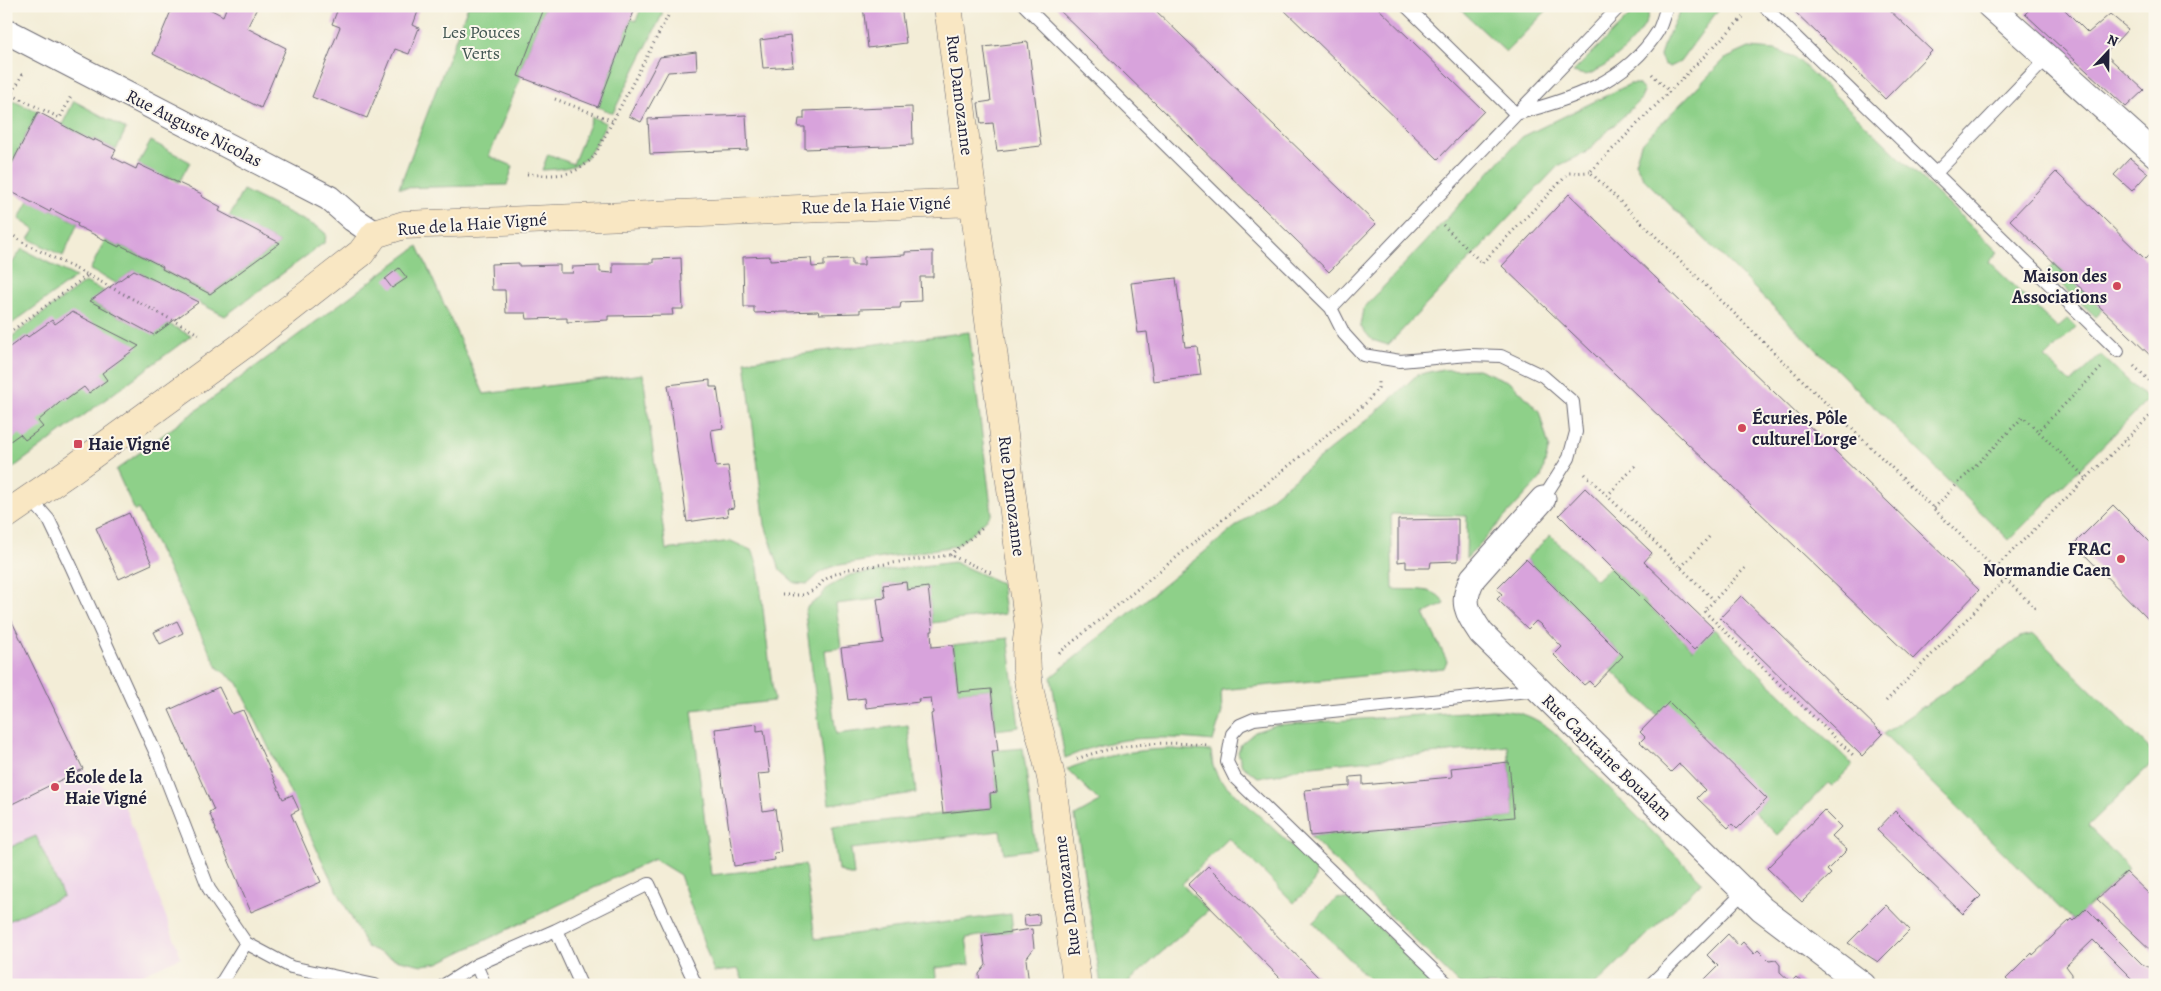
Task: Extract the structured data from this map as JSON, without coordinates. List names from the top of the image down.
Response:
{
  "streets": {
    "street": [
      "Rue Damozanne",
      "Rue Auguste Nicolas",
      "Rue de la Haie Vigné",
      "Rue Capitaine Boualam"
    ]
  },
  "crossings": [
    ["Rue Damozanne", "Rue de la Haie Vigné"],
    ["Rue Auguste Nicolas", "Rue de la Haie Vigné"]
  ],
  "parks": ["Les Pouces Verts"],
  "places": {
    "other": [
      "Maison des Associations",
      "Écuries, Pôle culturel Lorge",
      "FRAC Normandie Caen",
      "École de la Haie Vigné"
    ],
    "transit": ["Haie Vigné"]
  },
  "north": "top"
}
